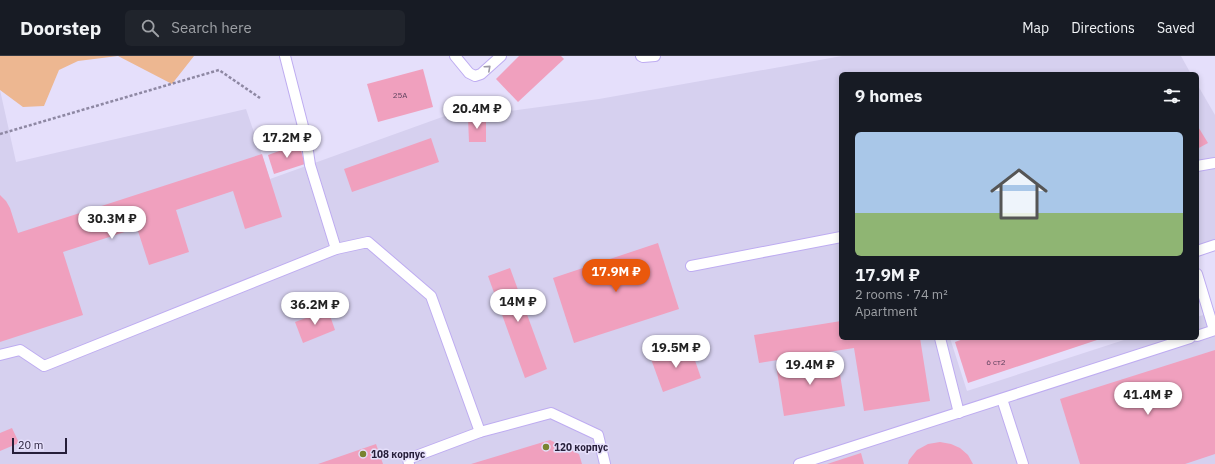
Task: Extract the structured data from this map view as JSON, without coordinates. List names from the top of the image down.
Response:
{
  "places": ["120 корпус", "108 корпус"],
  "house_numbers": ["25А", "6 ст2"],
  "scale_bar": "20 m",
  "page": {
    "header": "Doorstep",
    "search": "Search here",
    "nav": ["Map", "Directions", "Saved"],
    "heading": "9 homes",
    "price": [
      "20.4M ₽",
      "17.2M ₽",
      "30.3M ₽",
      "17.9M ₽",
      "14M ₽",
      "36.2M ₽",
      "19.5M ₽",
      "19.4M ₽",
      "41.4M ₽"
    ],
    "list": [
      {
        "name": "17.9M ₽",
        "note": "2 rooms · 74 m² · Apartment"
      }
    ],
    "scale": "20 m"
  }
}
